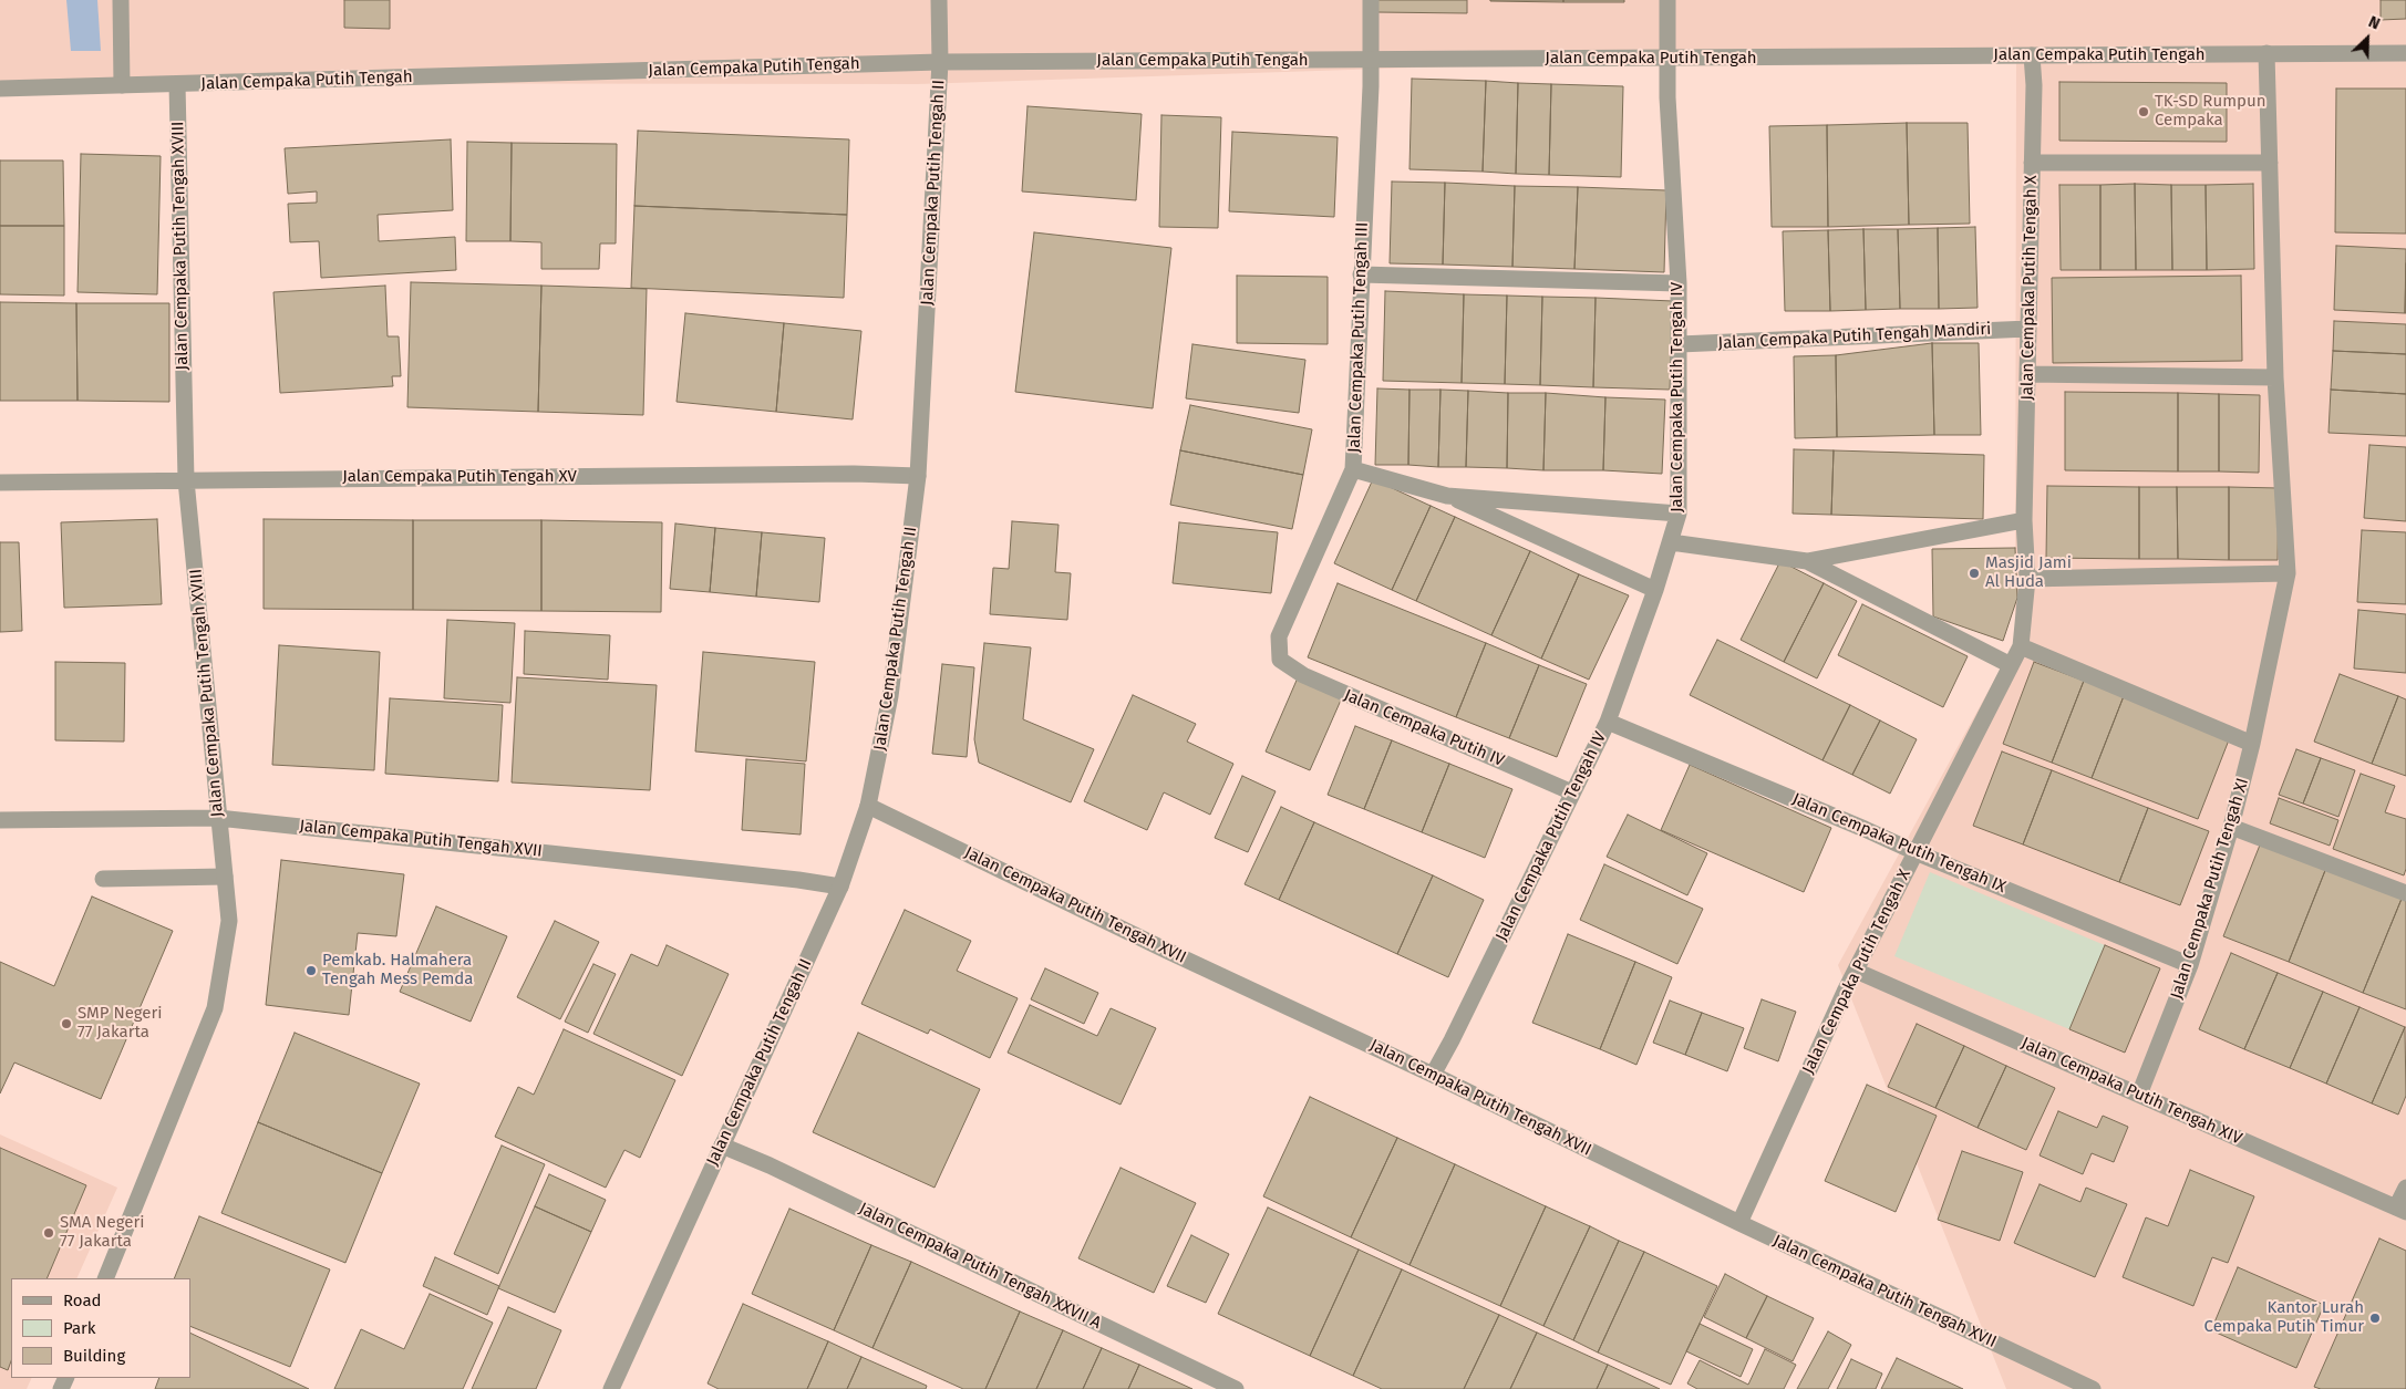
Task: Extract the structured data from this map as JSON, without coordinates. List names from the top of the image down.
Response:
{
  "streets": {
    "street": [
      "Jalan Cempaka Putih Tengah",
      "Jalan Cempaka Putih Tengah II",
      "Jalan Cempaka Putih Tengah XVIII",
      "Jalan Cempaka Putih Tengah X",
      "Jalan Cempaka Putih Tengah Mandiri",
      "Jalan Cempaka Putih Tengah III",
      "Jalan Cempaka Putih Tengah IV",
      "Jalan Cempaka Putih Tengah XV",
      "Jalan Cempaka Putih IV",
      "Jalan Cempaka Putih Tengah XVII",
      "Jalan Cempaka Putih Tengah IX",
      "Jalan Cempaka Putih Tengah XI",
      "Jalan Cempaka Putih Tengah XIV",
      "Jalan Cempaka Putih Tengah XXVII A"
    ]
  },
  "crossings": [
    ["Jalan Cempaka Putih Tengah", "Jalan Cempaka Putih Tengah II"],
    ["Jalan Cempaka Putih Tengah", "Jalan Cempaka Putih Tengah XVIII"],
    ["Jalan Cempaka Putih Tengah", "Jalan Cempaka Putih Tengah X"],
    ["Jalan Cempaka Putih Tengah", "Jalan Cempaka Putih Tengah III"],
    ["Jalan Cempaka Putih Tengah", "Jalan Cempaka Putih Tengah IV"],
    ["Jalan Cempaka Putih Tengah", "Jalan Cempaka Putih Tengah XI"],
    ["Jalan Cempaka Putih Tengah II", "Jalan Cempaka Putih Tengah XV"],
    ["Jalan Cempaka Putih Tengah II", "Jalan Cempaka Putih Tengah XVII"],
    ["Jalan Cempaka Putih Tengah II", "Jalan Cempaka Putih Tengah XXVII A"],
    ["Jalan Cempaka Putih Tengah XVIII", "Jalan Cempaka Putih Tengah XV"],
    ["Jalan Cempaka Putih Tengah XVIII", "Jalan Cempaka Putih Tengah XVII"],
    ["Jalan Cempaka Putih Tengah X", "Jalan Cempaka Putih Tengah Mandiri"],
    ["Jalan Cempaka Putih Tengah X", "Jalan Cempaka Putih Tengah XVII"],
    ["Jalan Cempaka Putih Tengah X", "Jalan Cempaka Putih Tengah IX"],
    ["Jalan Cempaka Putih Tengah X", "Jalan Cempaka Putih Tengah XIV"],
    ["Jalan Cempaka Putih Tengah Mandiri", "Jalan Cempaka Putih Tengah IV"],
    ["Jalan Cempaka Putih Tengah III", "Jalan Cempaka Putih IV"],
    ["Jalan Cempaka Putih Tengah IV", "Jalan Cempaka Putih IV"],
    ["Jalan Cempaka Putih Tengah IV", "Jalan Cempaka Putih Tengah XVII"],
    ["Jalan Cempaka Putih Tengah IV", "Jalan Cempaka Putih Tengah IX"],
    ["Jalan Cempaka Putih Tengah IX", "Jalan Cempaka Putih Tengah XI"],
    ["Jalan Cempaka Putih Tengah XI", "Jalan Cempaka Putih Tengah XIV"]
  ],
  "places": [
    "TK-SD Rumpun Cempaka",
    "Masjid Jami Al Huda",
    "Pemkab. Halmahera Tengah Mess Pemda",
    "SMP Negeri 77 Jakarta",
    "SMA Negeri 77 Jakarta",
    "Kantor Lurah Cempaka Putih Timur"
  ],
  "legend": ["Road", "Park", "Building"],
  "north": "top right"
}
